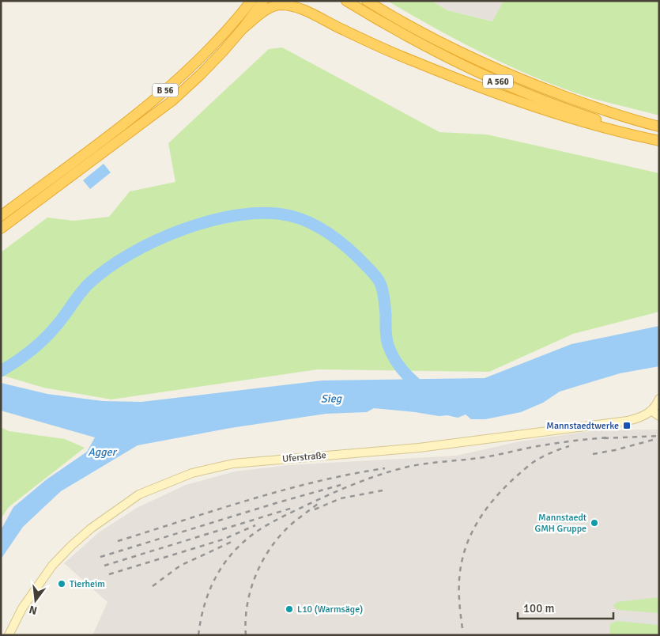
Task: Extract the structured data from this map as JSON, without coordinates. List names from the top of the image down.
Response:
{
  "streets": {
    "highway": ["A 560", "B 56"],
    "street": ["Uferstraße"]
  },
  "water": ["Sieg", "Agger"],
  "places": {
    "transit": ["Mannstaedtwerke"],
    "other": ["Mannstaedt GMH Gruppe", "Tierheim", "L10 (Warmsäge)"]
  },
  "scale_bar": "100 m",
  "north": "bottom"
}
